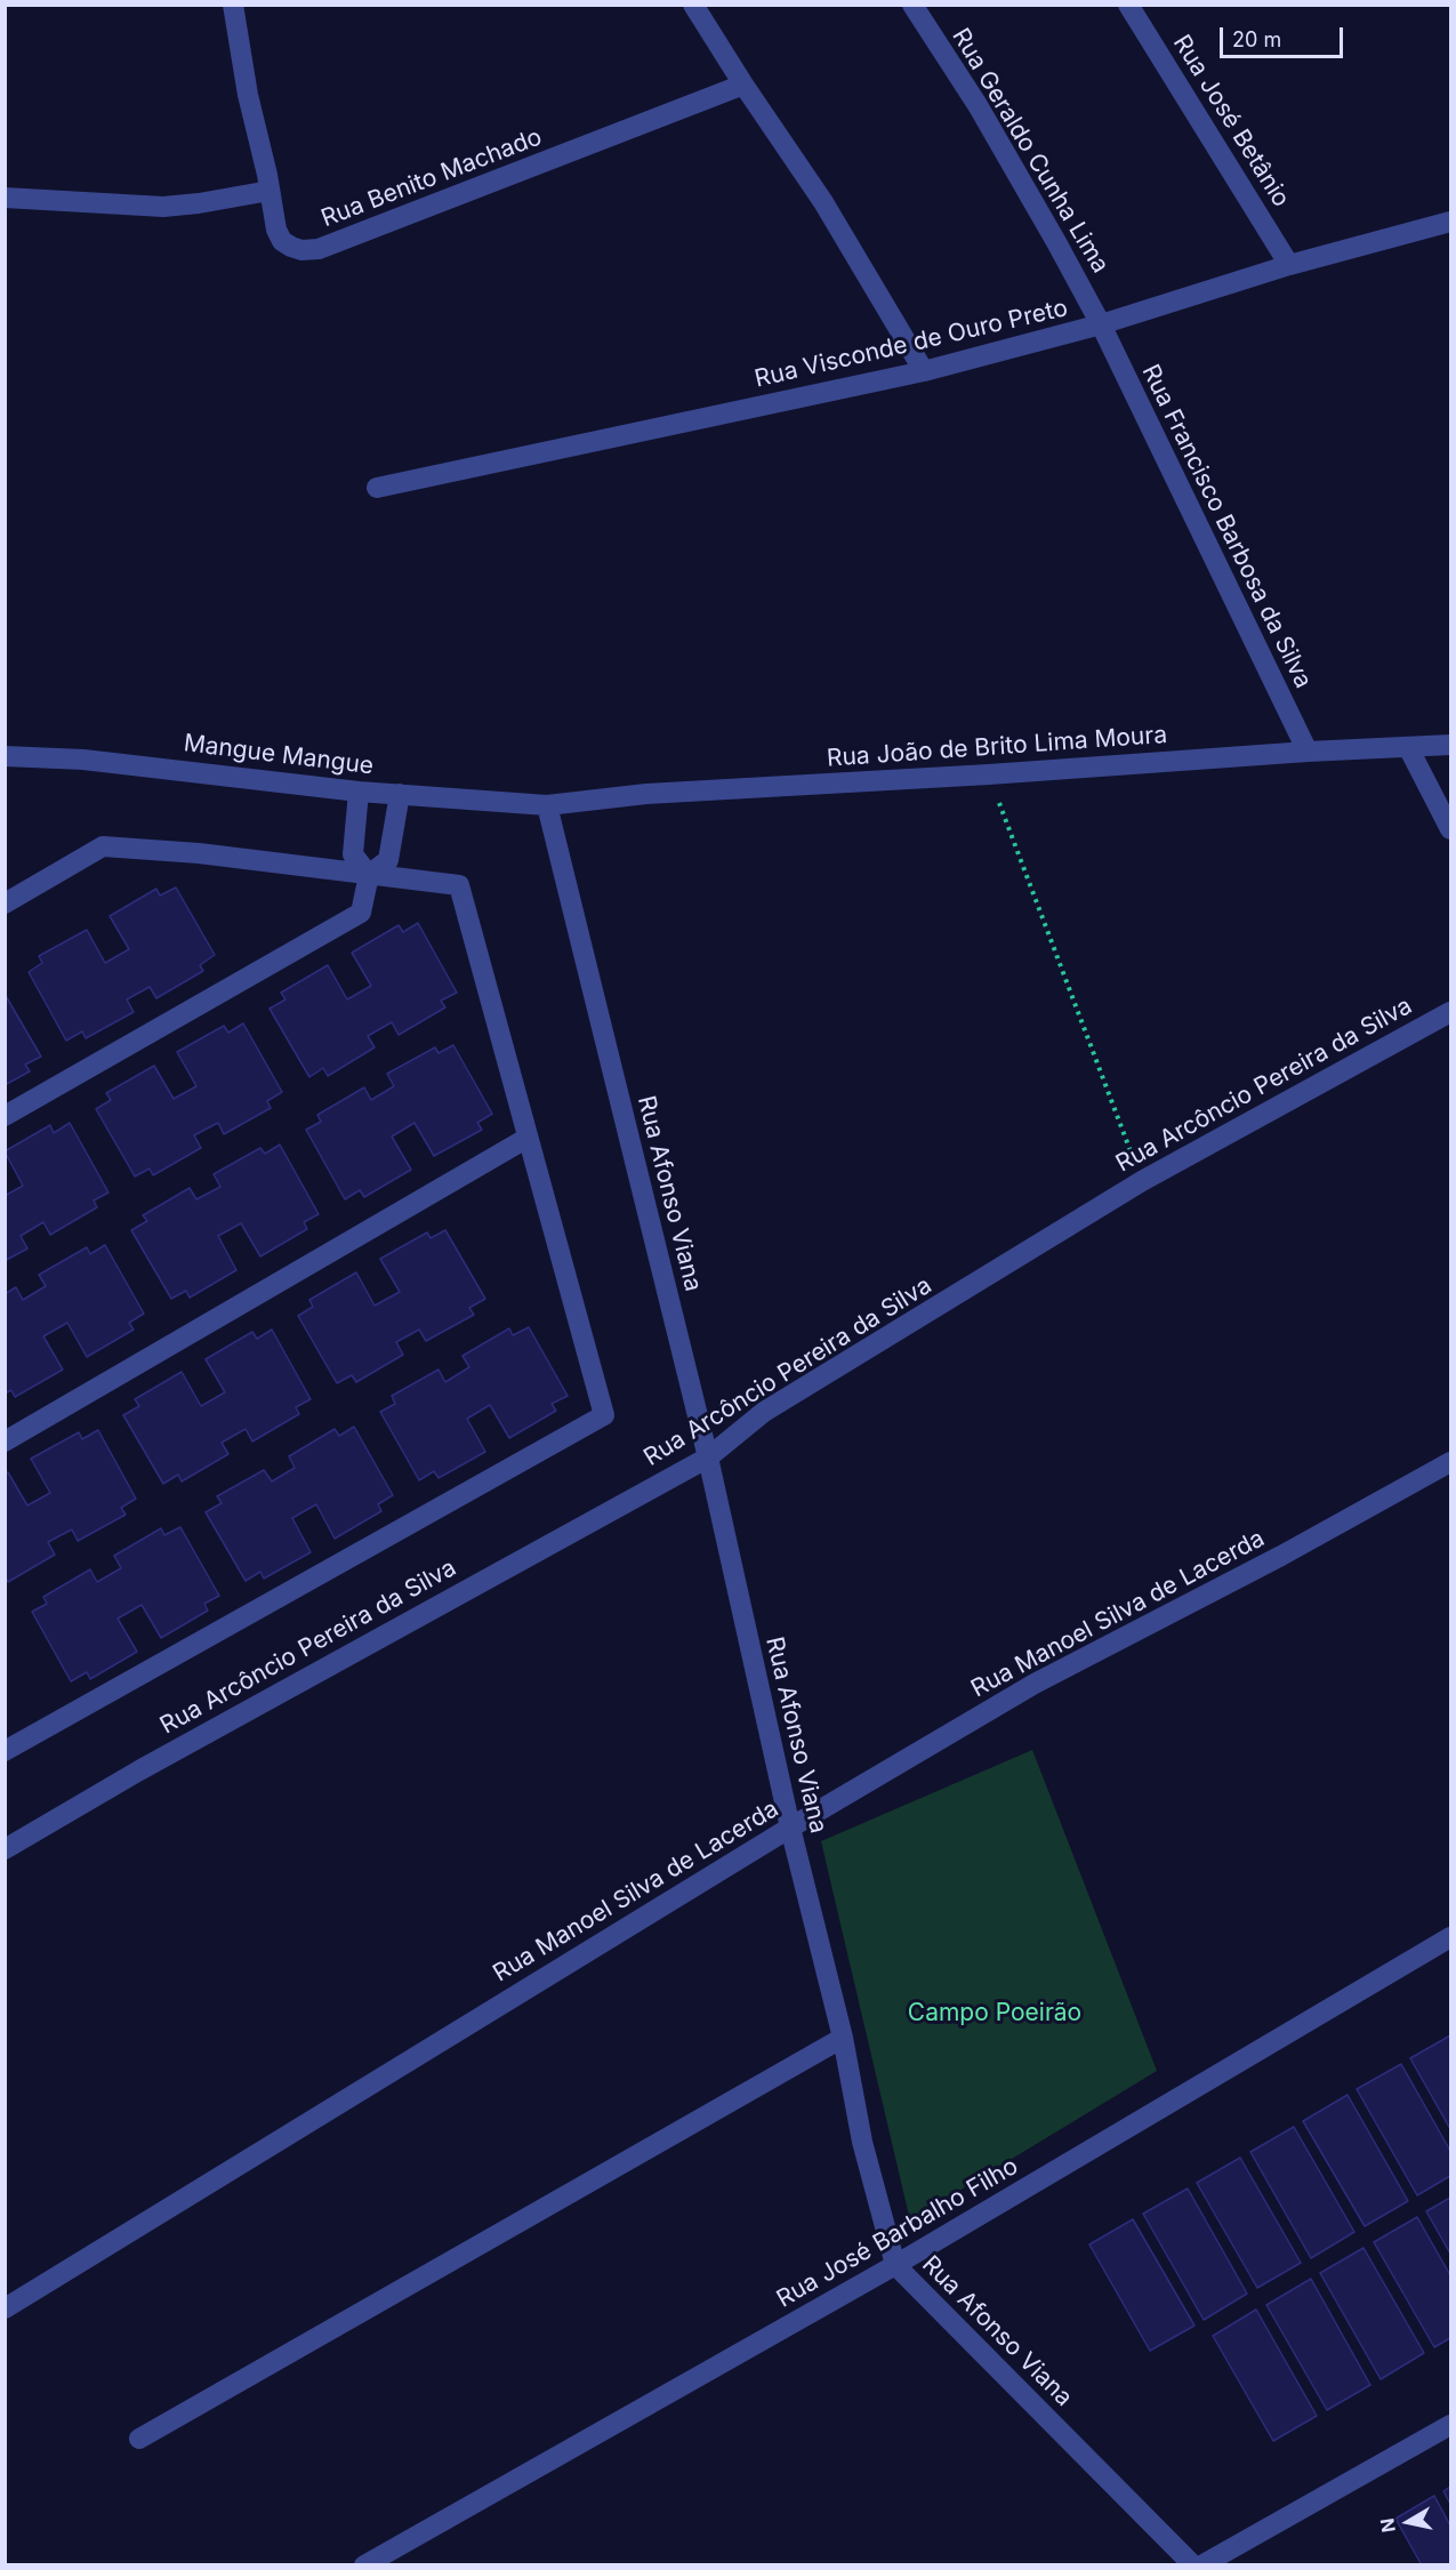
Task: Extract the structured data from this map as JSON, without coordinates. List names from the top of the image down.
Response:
{
  "streets": {
    "street": [
      "Rua José Betânio",
      "Rua Geraldo Cunha Lima",
      "Rua Benito Machado",
      "Rua Visconde de Ouro Preto",
      "Rua Francisco Barbosa da Silva",
      "Rua João de Brito Lima Moura",
      "Mangue Mangue",
      "Rua Arcôncio Pereira da Silva",
      "Rua Afonso Viana",
      "Rua Manoel Silva de Lacerda",
      "Rua José Barbalho Filho"
    ]
  },
  "crossings": [
    ["Rua José Betânio", "Rua Visconde de Ouro Preto"],
    ["Rua Geraldo Cunha Lima", "Rua Visconde de Ouro Preto"],
    ["Rua Geraldo Cunha Lima", "Rua Francisco Barbosa da Silva"],
    ["Rua Visconde de Ouro Preto", "Rua Francisco Barbosa da Silva"],
    ["Rua Francisco Barbosa da Silva", "Rua João de Brito Lima Moura"],
    ["Rua João de Brito Lima Moura", "Mangue Mangue"],
    ["Rua João de Brito Lima Moura", "Rua Afonso Viana"],
    ["Mangue Mangue", "Rua Afonso Viana"],
    ["Rua Arcôncio Pereira da Silva", "Rua Afonso Viana"],
    ["Rua Afonso Viana", "Rua Manoel Silva de Lacerda"],
    ["Rua Afonso Viana", "Rua José Barbalho Filho"]
  ],
  "parks": ["Campo Poeirão"],
  "scale_bar": "20 m",
  "north": "left"
}
